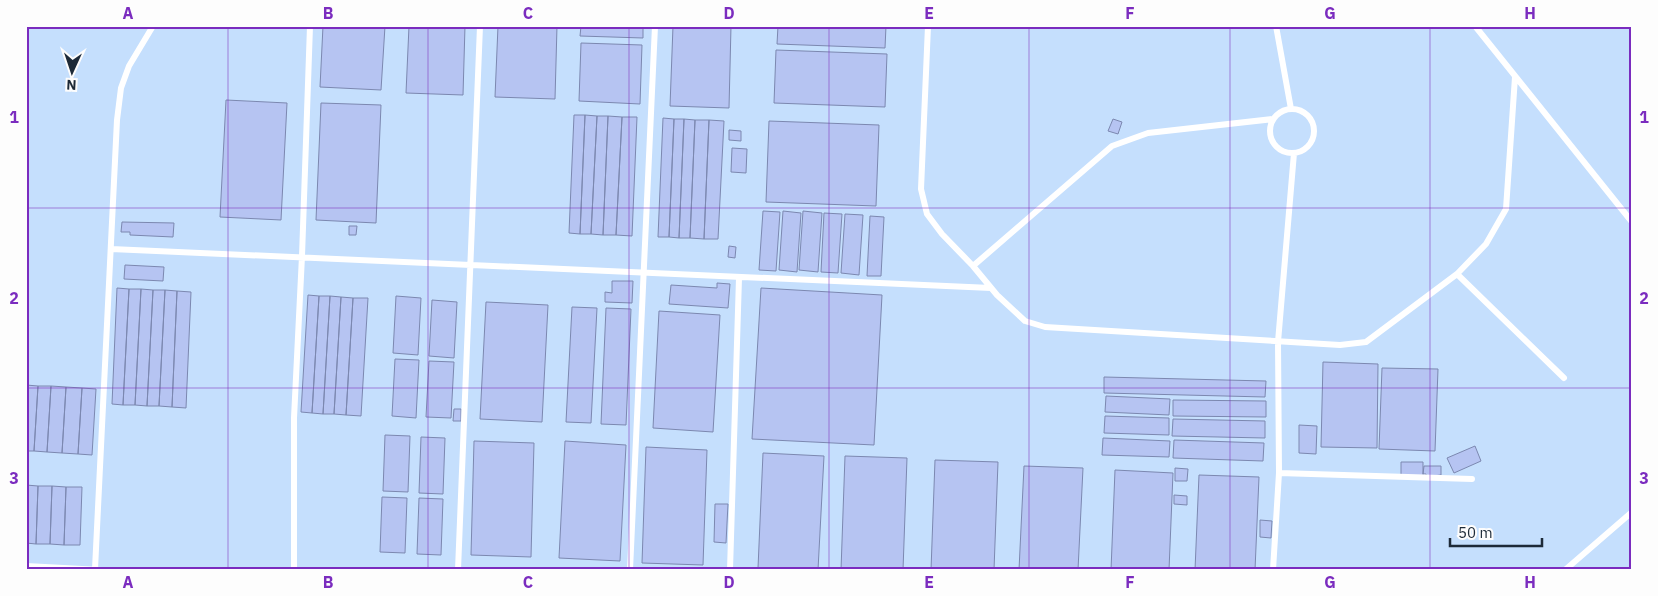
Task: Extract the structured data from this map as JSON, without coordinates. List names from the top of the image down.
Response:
{
  "scale_bar": "50 m",
  "north": "bottom",
  "grid": {
    "columns": [
      "A",
      "B",
      "C",
      "D",
      "E",
      "F",
      "G",
      "H"
    ],
    "rows": ["1", "2", "3"]
  }
}
